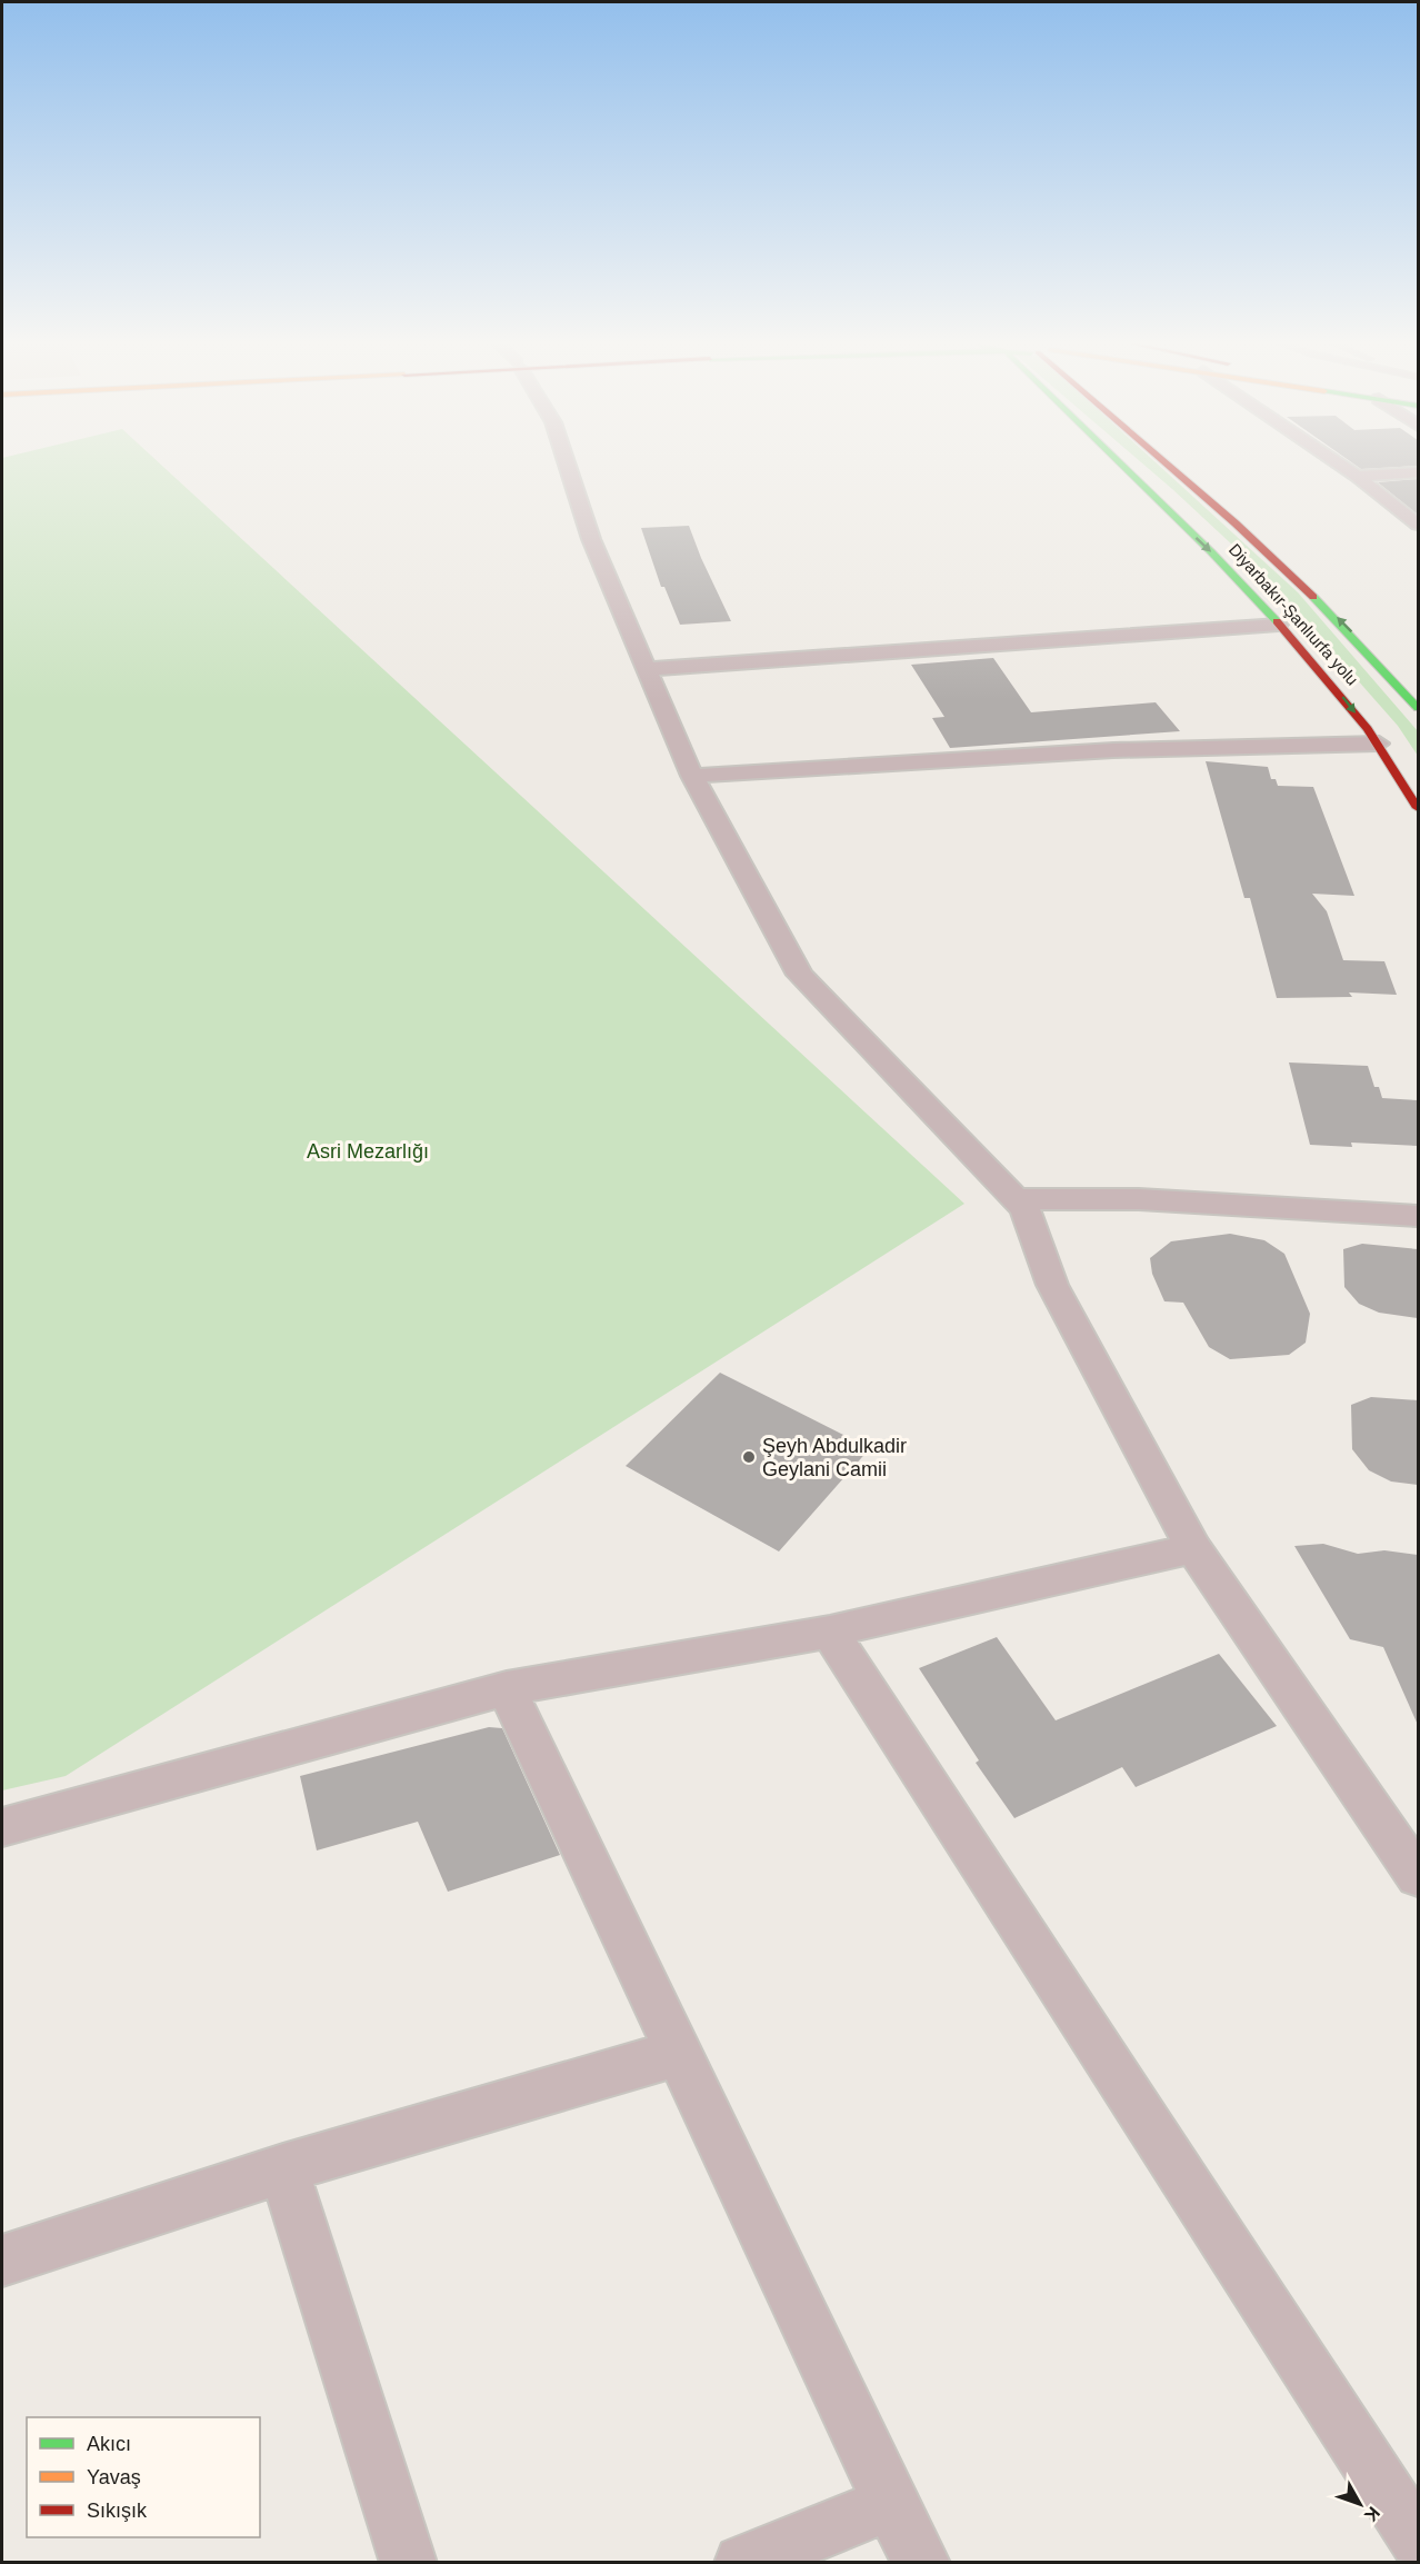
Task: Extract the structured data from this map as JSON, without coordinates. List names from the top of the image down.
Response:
{
  "streets": {
    "main road": ["Diyarbakır-Şanlıurfa yolu"]
  },
  "parks": ["Asri Mezarlığı"],
  "places": ["Şeyh Abdulkadir Geylani Camii"],
  "legend": ["Akıcı", "Yavaş", "Sıkışık"],
  "north": "bottom right"
}
